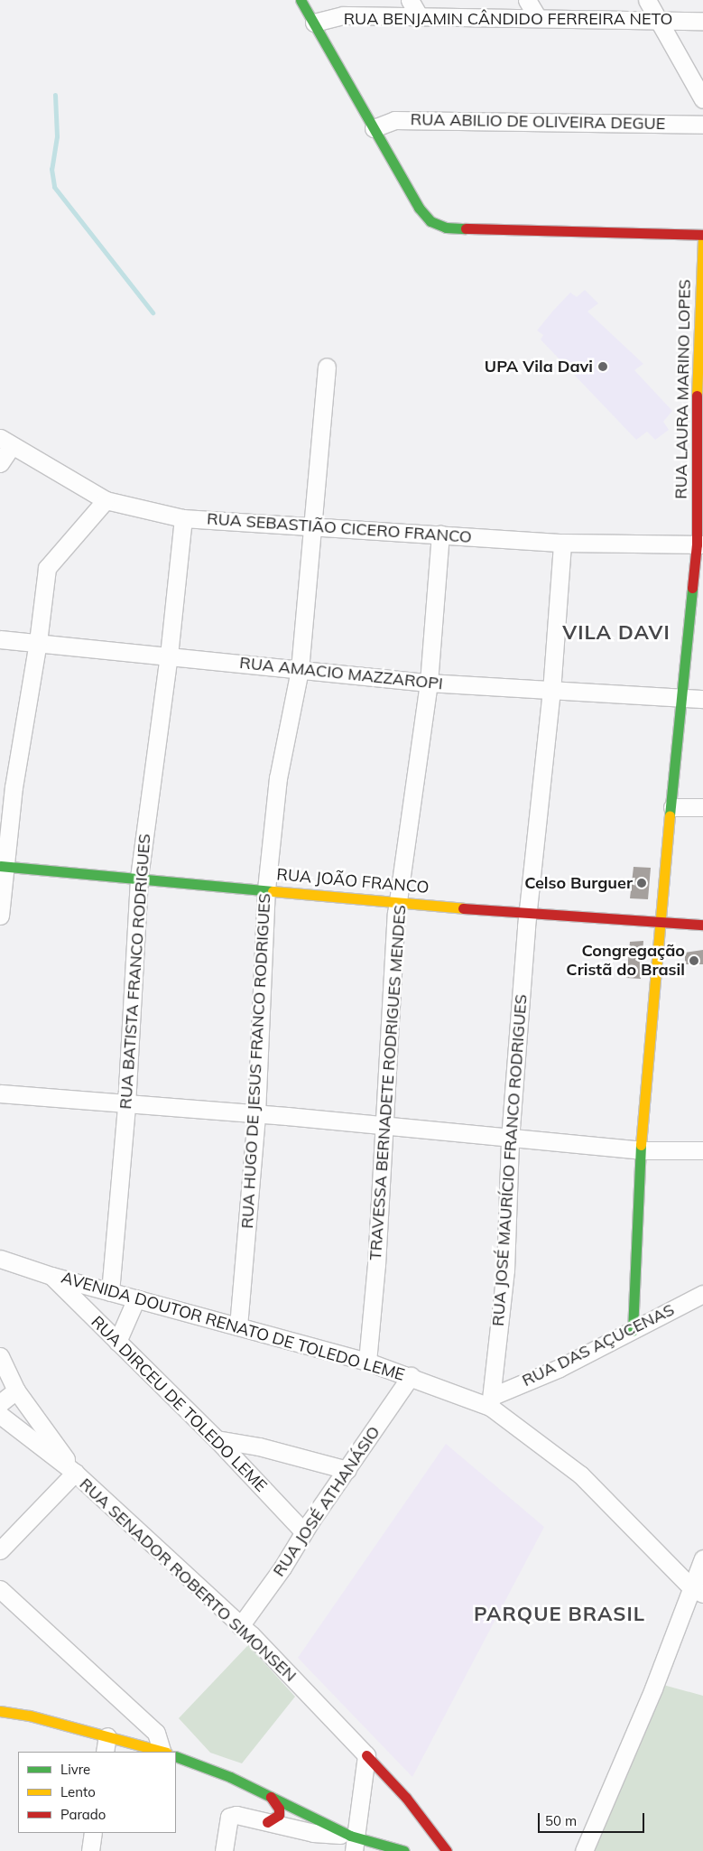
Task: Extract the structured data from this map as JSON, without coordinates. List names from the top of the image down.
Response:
{
  "streets": {
    "street": [
      "RUA BENJAMIN CÂNDIDO FERREIRA NETO",
      "RUA ABILIO DE OLIVEIRA DEGUE",
      "RUA LAURA MARINO LOPES",
      "RUA SEBASTIÃO CICERO FRANCO",
      "RUA AMACIO MAZZAROPI",
      "RUA JOÃO FRANCO",
      "RUA BATISTA FRANCO RODRIGUES",
      "RUA HUGO DE JESUS FRANCO RODRIGUES",
      "TRAVESSA BERNADETE RODRIGUES MENDES",
      "RUA JOSÉ MAURÍCIO FRANCO RODRIGUES",
      "AVENIDA DOUTOR RENATO DE TOLEDO LEME",
      "RUA DAS AÇUCENAS",
      "RUA DIRCEU DE TOLEDO LEME",
      "RUA JOSÉ ATHANÁSIO",
      "RUA SENADOR ROBERTO SIMONSEN"
    ]
  },
  "crossings": [
    ["RUA LAURA MARINO LOPES", "RUA SEBASTIÃO CICERO FRANCO"],
    ["RUA LAURA MARINO LOPES", "RUA AMACIO MAZZAROPI"],
    ["RUA LAURA MARINO LOPES", "RUA JOÃO FRANCO"],
    ["RUA LAURA MARINO LOPES", "RUA DAS AÇUCENAS"],
    ["RUA SEBASTIÃO CICERO FRANCO", "RUA BATISTA FRANCO RODRIGUES"],
    ["RUA SEBASTIÃO CICERO FRANCO", "RUA HUGO DE JESUS FRANCO RODRIGUES"],
    ["RUA SEBASTIÃO CICERO FRANCO", "TRAVESSA BERNADETE RODRIGUES MENDES"],
    ["RUA SEBASTIÃO CICERO FRANCO", "RUA JOSÉ MAURÍCIO FRANCO RODRIGUES"],
    ["RUA AMACIO MAZZAROPI", "RUA BATISTA FRANCO RODRIGUES"],
    ["RUA AMACIO MAZZAROPI", "RUA HUGO DE JESUS FRANCO RODRIGUES"],
    ["RUA AMACIO MAZZAROPI", "TRAVESSA BERNADETE RODRIGUES MENDES"],
    ["RUA AMACIO MAZZAROPI", "RUA JOSÉ MAURÍCIO FRANCO RODRIGUES"],
    ["RUA JOÃO FRANCO", "RUA BATISTA FRANCO RODRIGUES"],
    ["RUA JOÃO FRANCO", "RUA HUGO DE JESUS FRANCO RODRIGUES"],
    ["RUA JOÃO FRANCO", "TRAVESSA BERNADETE RODRIGUES MENDES"],
    ["RUA JOÃO FRANCO", "RUA JOSÉ MAURÍCIO FRANCO RODRIGUES"],
    ["RUA BATISTA FRANCO RODRIGUES", "AVENIDA DOUTOR RENATO DE TOLEDO LEME"],
    ["RUA HUGO DE JESUS FRANCO RODRIGUES", "AVENIDA DOUTOR RENATO DE TOLEDO LEME"],
    ["TRAVESSA BERNADETE RODRIGUES MENDES", "AVENIDA DOUTOR RENATO DE TOLEDO LEME"],
    ["RUA JOSÉ MAURÍCIO FRANCO RODRIGUES", "AVENIDA DOUTOR RENATO DE TOLEDO LEME"],
    ["RUA JOSÉ MAURÍCIO FRANCO RODRIGUES", "RUA DAS AÇUCENAS"],
    ["AVENIDA DOUTOR RENATO DE TOLEDO LEME", "RUA DAS AÇUCENAS"],
    ["AVENIDA DOUTOR RENATO DE TOLEDO LEME", "RUA DIRCEU DE TOLEDO LEME"],
    ["AVENIDA DOUTOR RENATO DE TOLEDO LEME", "RUA JOSÉ ATHANÁSIO"],
    ["RUA DIRCEU DE TOLEDO LEME", "RUA JOSÉ ATHANÁSIO"],
    ["RUA JOSÉ ATHANÁSIO", "RUA SENADOR ROBERTO SIMONSEN"]
  ],
  "districts": ["VILA DAVI", "PARQUE BRASIL"],
  "places": ["UPA Vila Davi", "Celso Burguer", "Congregação Cristã do Brasil"],
  "legend": ["Livre", "Lento", "Parado"],
  "scale_bar": "50 m"
}
